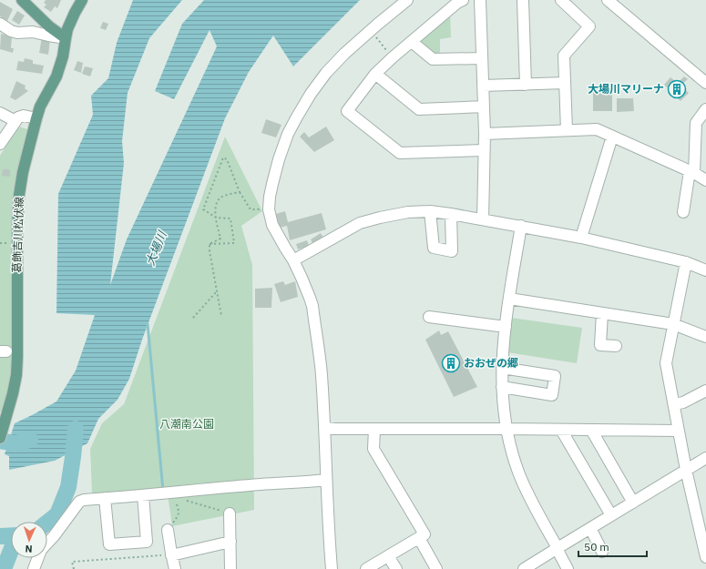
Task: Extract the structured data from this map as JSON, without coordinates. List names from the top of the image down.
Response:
{
  "streets": {
    "main road": ["葛飾吉川松伏線"]
  },
  "water": ["大場川"],
  "parks": ["八潮南公園"],
  "places": {
    "building": ["大場川マリーナ", "おおぜの郷"]
  },
  "scale_bar": "50 m",
  "north": "bottom"
}
